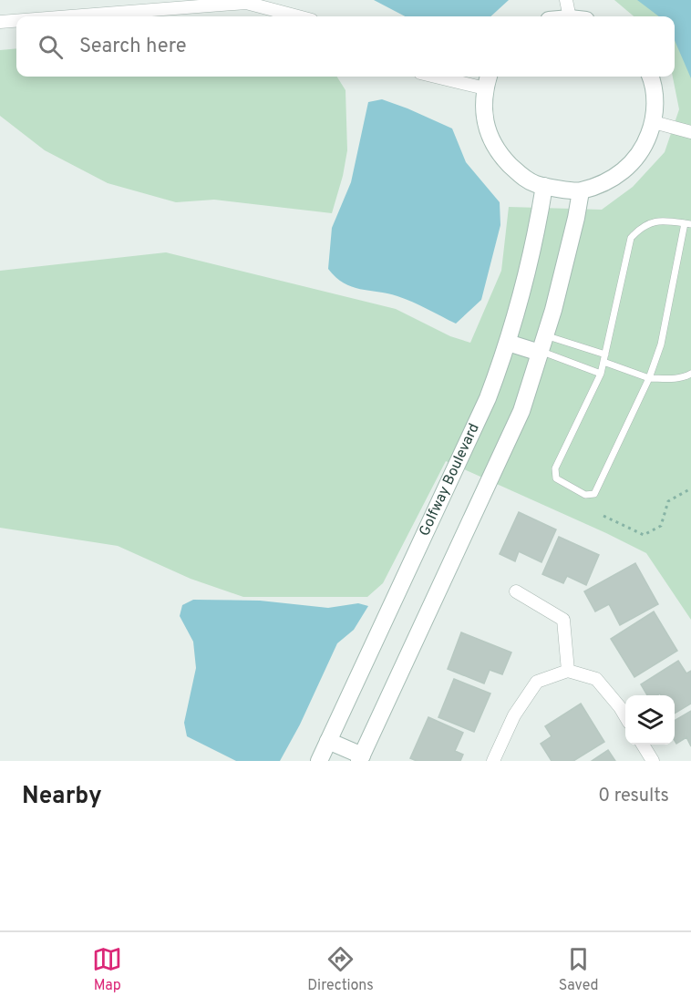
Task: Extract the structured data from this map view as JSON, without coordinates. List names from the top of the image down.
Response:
{
  "streets": {
    "street": ["Golfway Boulevard"]
  },
  "page": {
    "search": "Search here",
    "heading": ["Nearby", "0 results"],
    "nav": ["Map", "Directions", "Saved"]
  }
}
